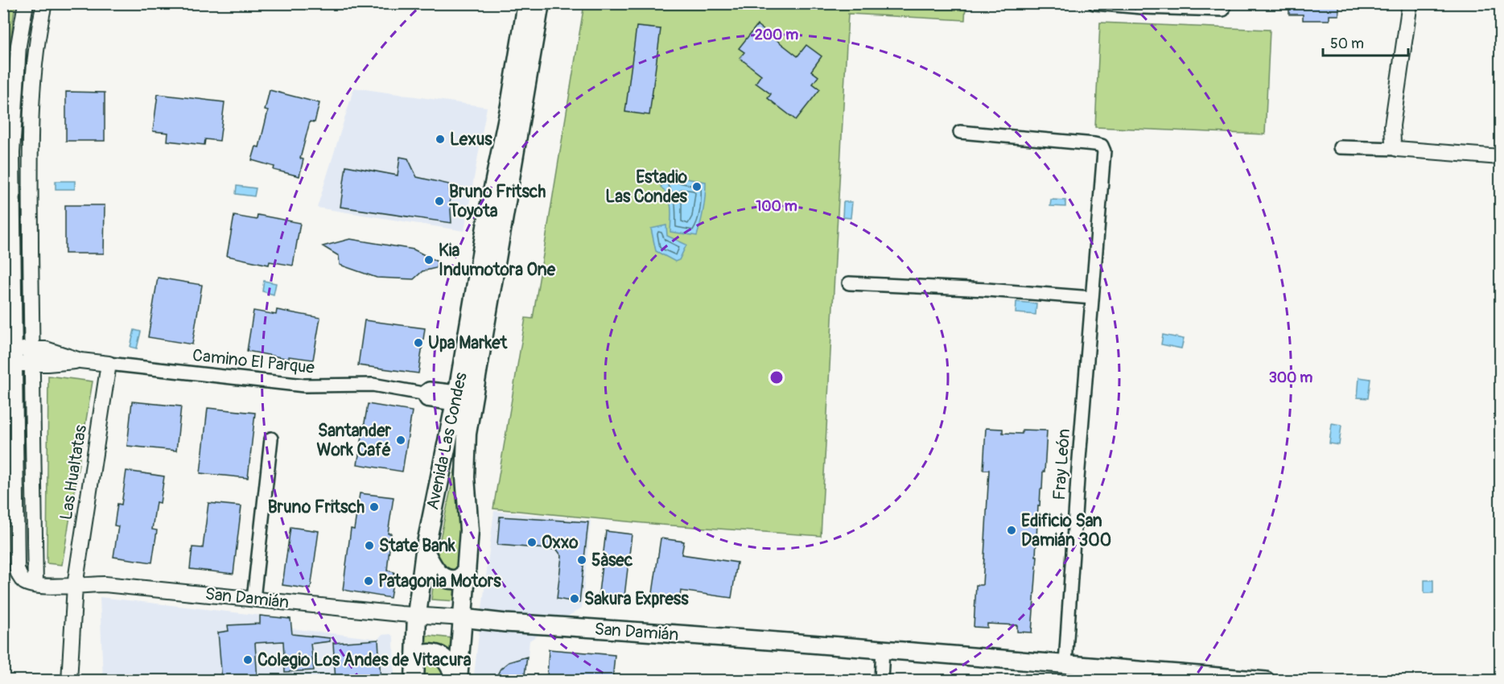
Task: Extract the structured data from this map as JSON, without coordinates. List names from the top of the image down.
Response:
{
  "streets": {
    "main road": ["Avenida Las Condes", "San Damián"],
    "street": ["Camino El Parque", "Fray León", "Las Hualtatas"]
  },
  "crossings": [
    ["Camino El Parque", "Avenida Las Condes"],
    ["Camino El Parque", "Las Hualtatas"],
    ["Avenida Las Condes", "San Damián"],
    ["Fray León", "San Damián"],
    ["Las Hualtatas", "San Damián"]
  ],
  "places": [
    "Lexus",
    "Estadio Las Condes",
    "Bruno Fritsch Toyota",
    "Kia Indumotora One",
    "Upa Market",
    "Santander Work Café",
    "Bruno Fritsch",
    "Edificio San Damián 300",
    "Oxxo",
    "State Bank",
    "5àsec",
    "Patagonia Motors",
    "Sakura Express",
    "Colegio Los Andes de Vitacura"
  ],
  "scale_bar": "50 m",
  "rings": ["200 m", "100 m", "300 m"]
}
